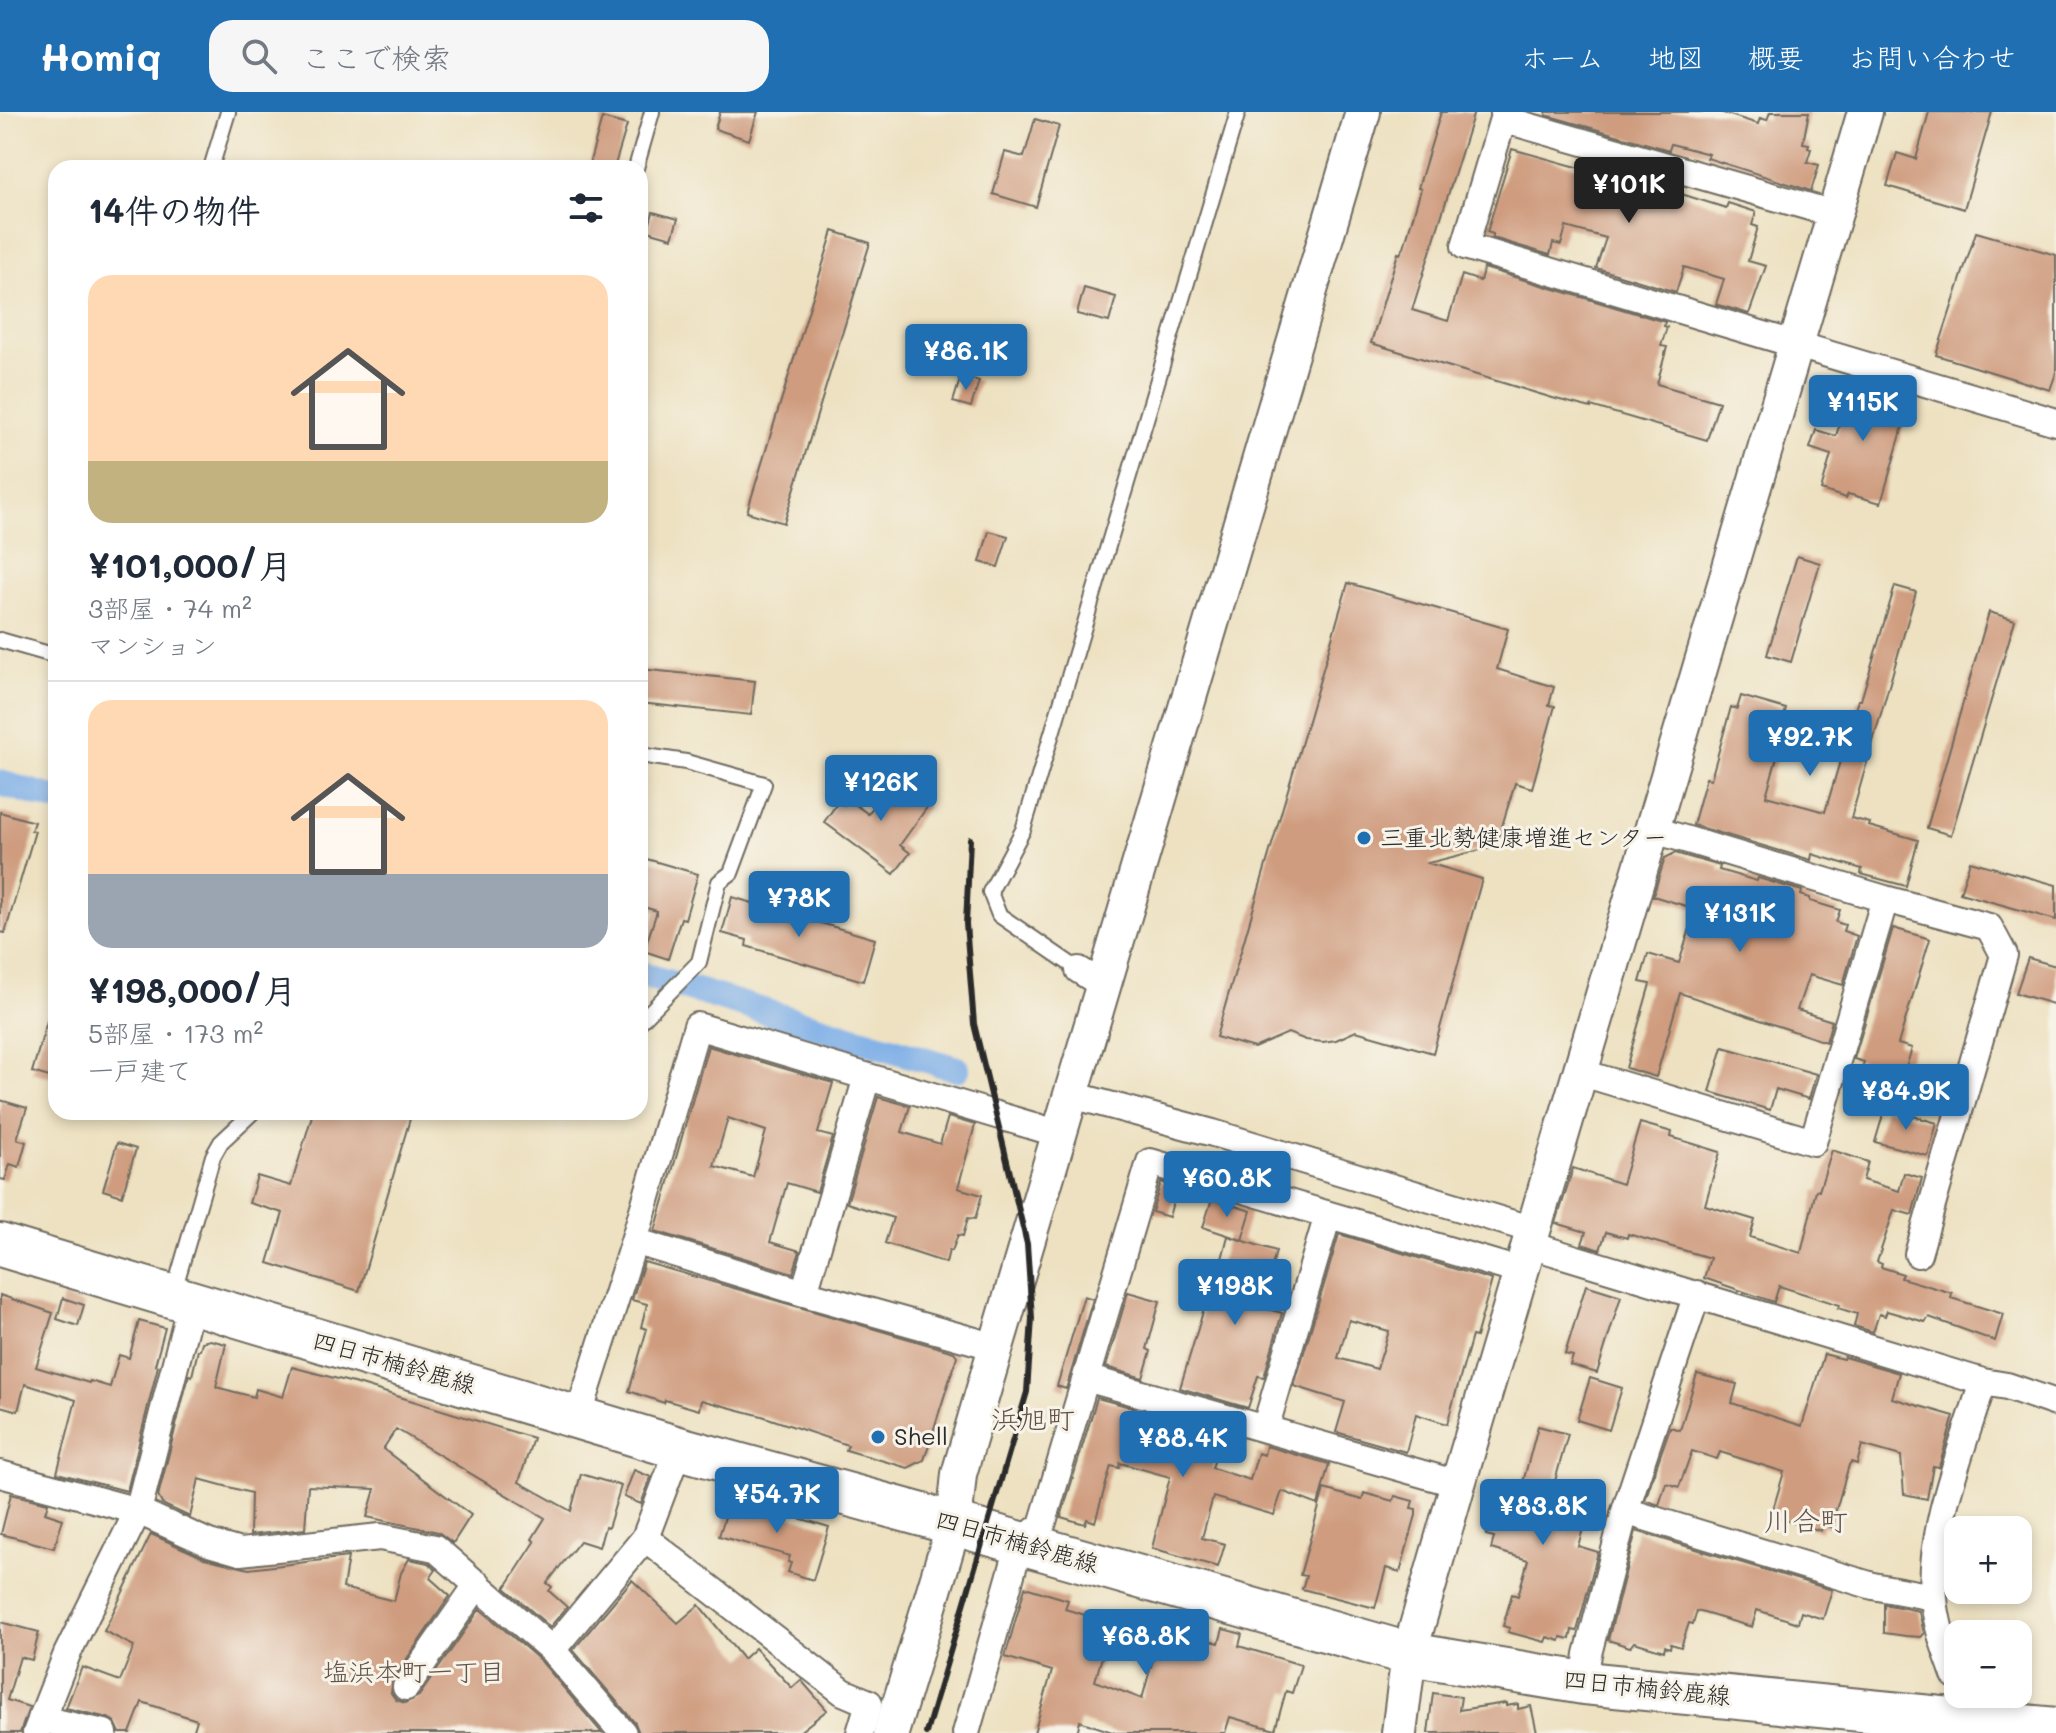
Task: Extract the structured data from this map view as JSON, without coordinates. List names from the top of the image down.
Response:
{
  "streets": {
    "main road": ["四日市楠鈴鹿線"]
  },
  "districts": ["浜旭町", "川合町", "塩浜本町一丁目"],
  "places": ["三重北勢健康増進センター", "Shell"],
  "page": {
    "header": "Homiq",
    "search": "ここで検索",
    "nav": [
      "ホーム",
      "地図",
      "概要",
      "お問い合わせ"
    ],
    "price": [
      "¥101K",
      "¥86.1K",
      "¥115K",
      "¥92.7K",
      "¥126K",
      "¥78K",
      "¥131K",
      "¥84.9K",
      "¥60.8K",
      "¥198K",
      "¥88.4K",
      "¥54.7K",
      "¥83.8K",
      "¥68.8K"
    ],
    "heading": "14件の物件",
    "list": [
      {
        "name": "¥101,000/月",
        "note": "3部屋 · 74 m² · マンション"
      },
      {
        "name": "¥198,000/月",
        "note": "5部屋 · 173 m² · 一戸建て"
      }
    ],
    "map_buttons": ["+", "−"]
  }
}
